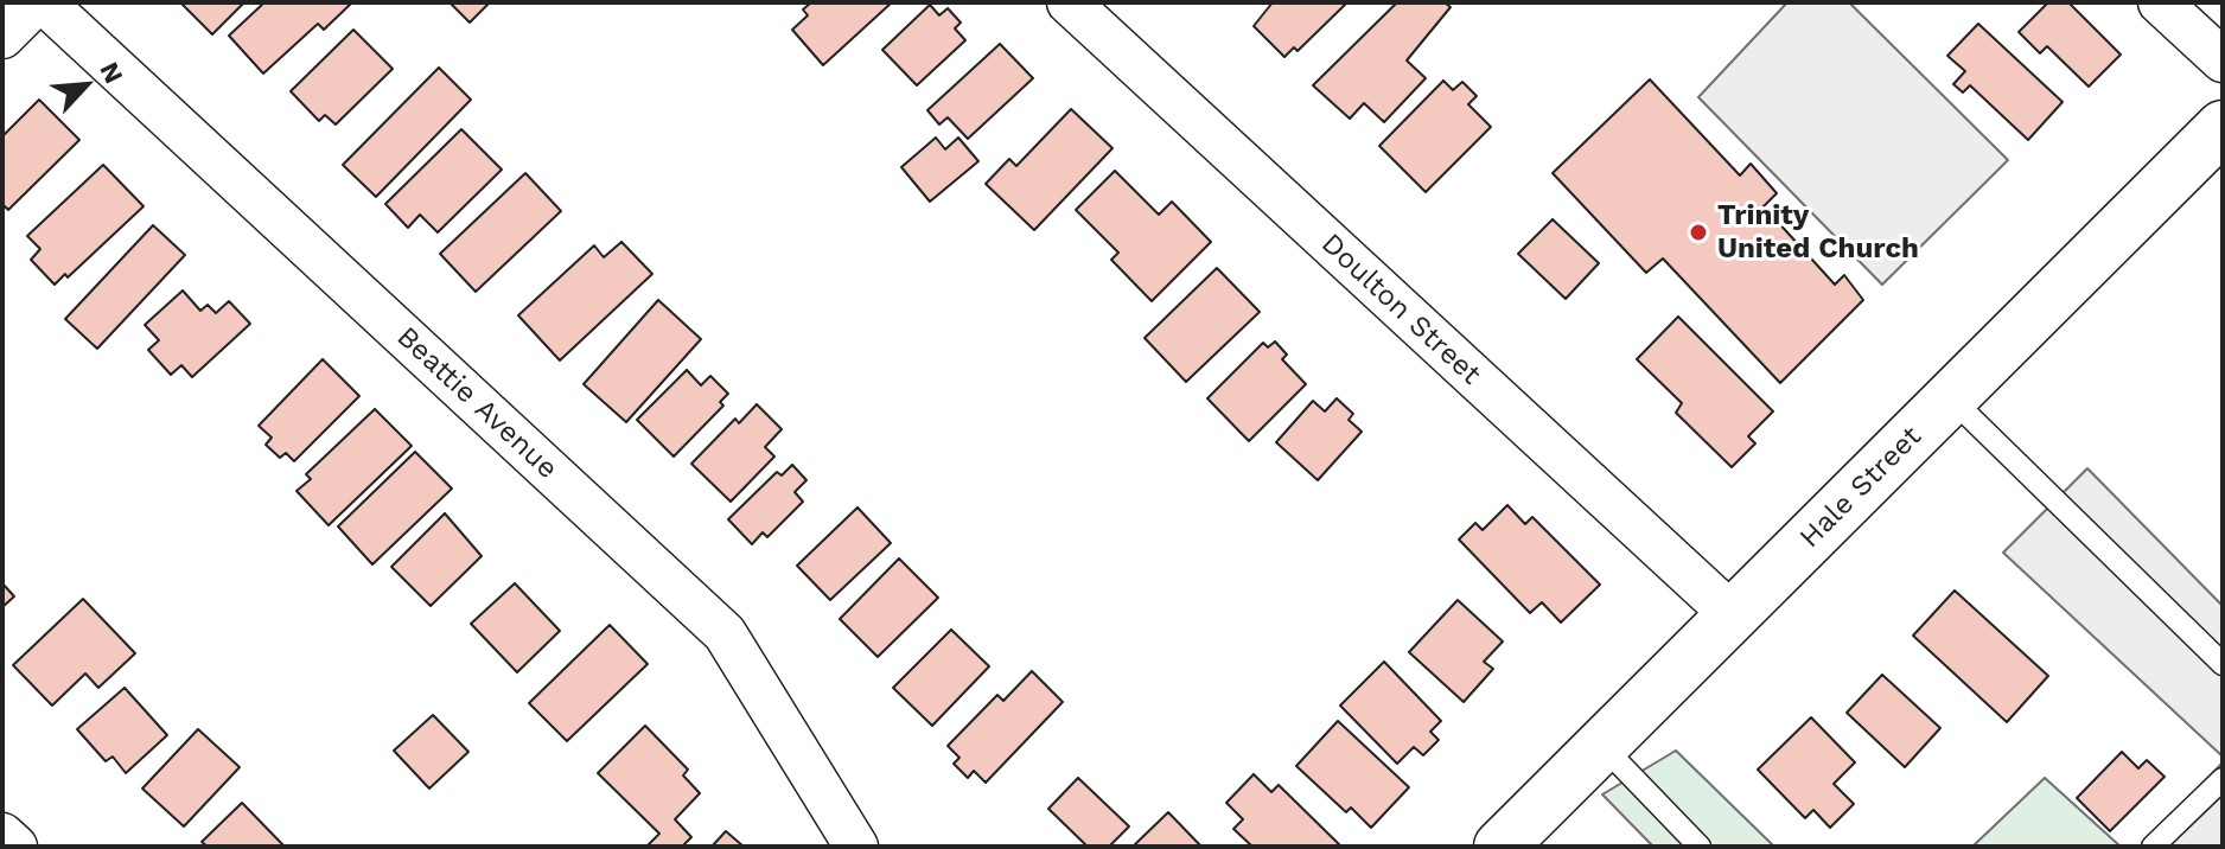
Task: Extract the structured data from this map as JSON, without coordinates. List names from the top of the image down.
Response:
{
  "streets": {
    "street": ["Doulton Street", "Beattie Avenue", "Hale Street"]
  },
  "crossings": [
    ["Doulton Street", "Hale Street"]
  ],
  "places": ["Trinity United Church"],
  "north": "top right"
}
